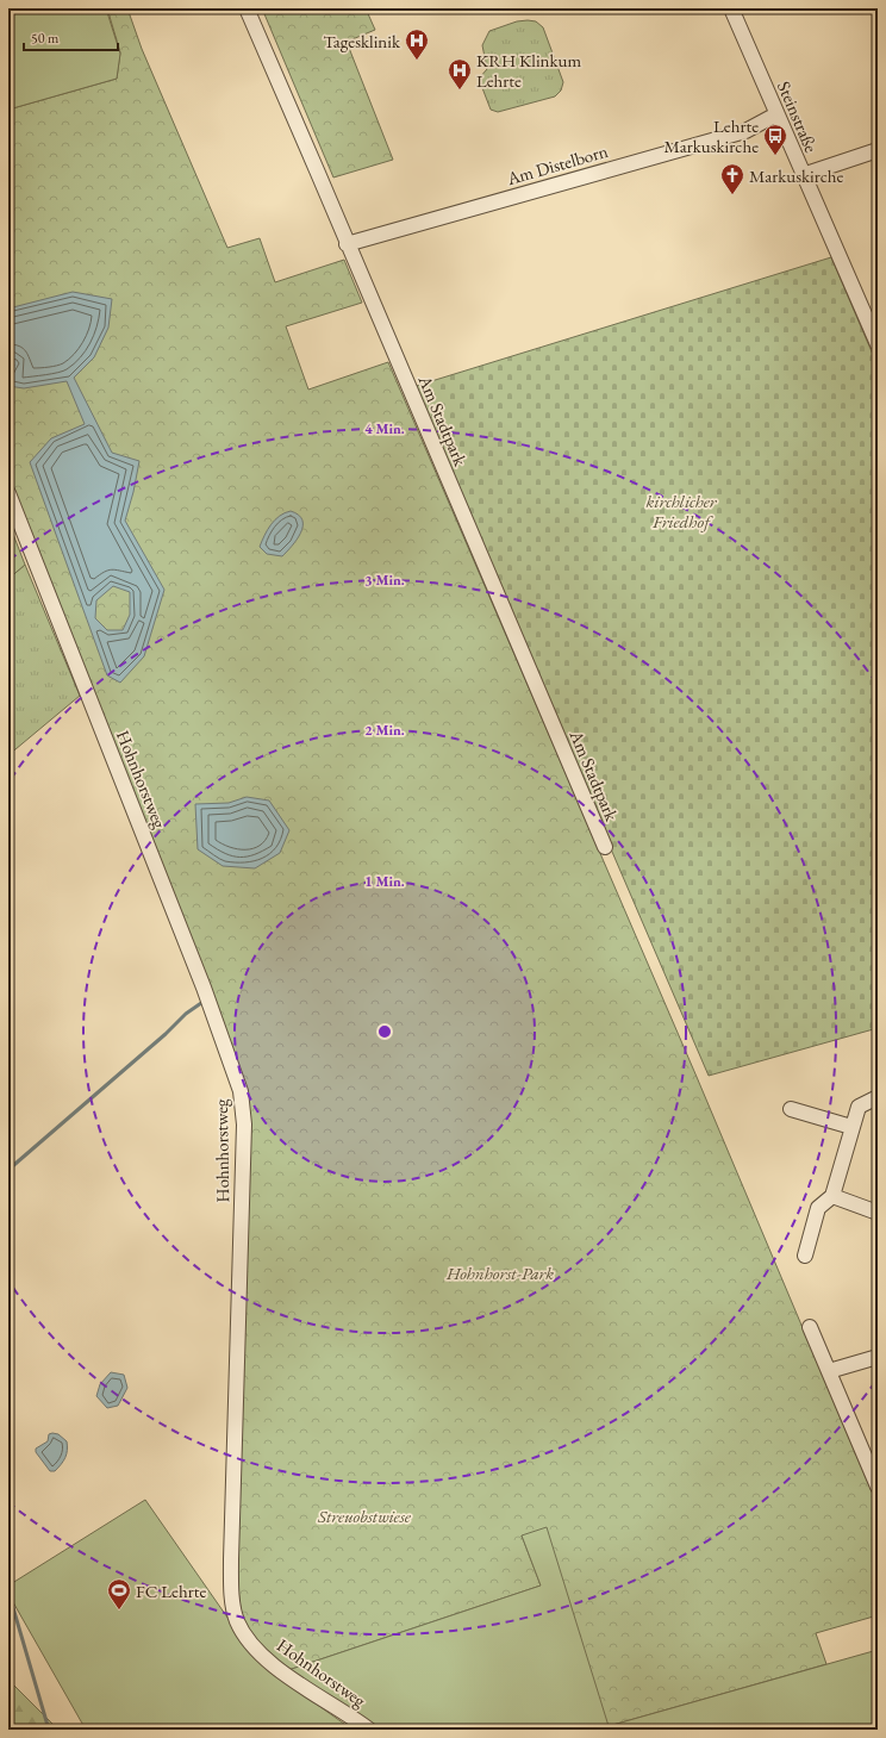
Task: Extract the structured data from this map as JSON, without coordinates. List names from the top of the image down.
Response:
{
  "streets": {
    "street": [
      "Steinstraße",
      "Am Distelborn",
      "Am Stadtpark",
      "Hohnhorstweg"
    ]
  },
  "crossings": [
    ["Steinstraße", "Am Distelborn"],
    ["Am Distelborn", "Am Stadtpark"]
  ],
  "parks": ["kirchlicher Friedhof", "Hohnhorst-Park", "Streuobstwiese"],
  "places": {
    "hospital": ["Tagesklinik", "KRH Klinkum Lehrte"],
    "bus stop": ["Lehrte Markuskirche"],
    "church": ["Markuskirche"],
    "sports": ["FC Lehrte"]
  },
  "scale_bar": "50 m",
  "rings": [
    "4 Min.",
    "3 Min.",
    "2 Min.",
    "1 Min."
  ]
}
